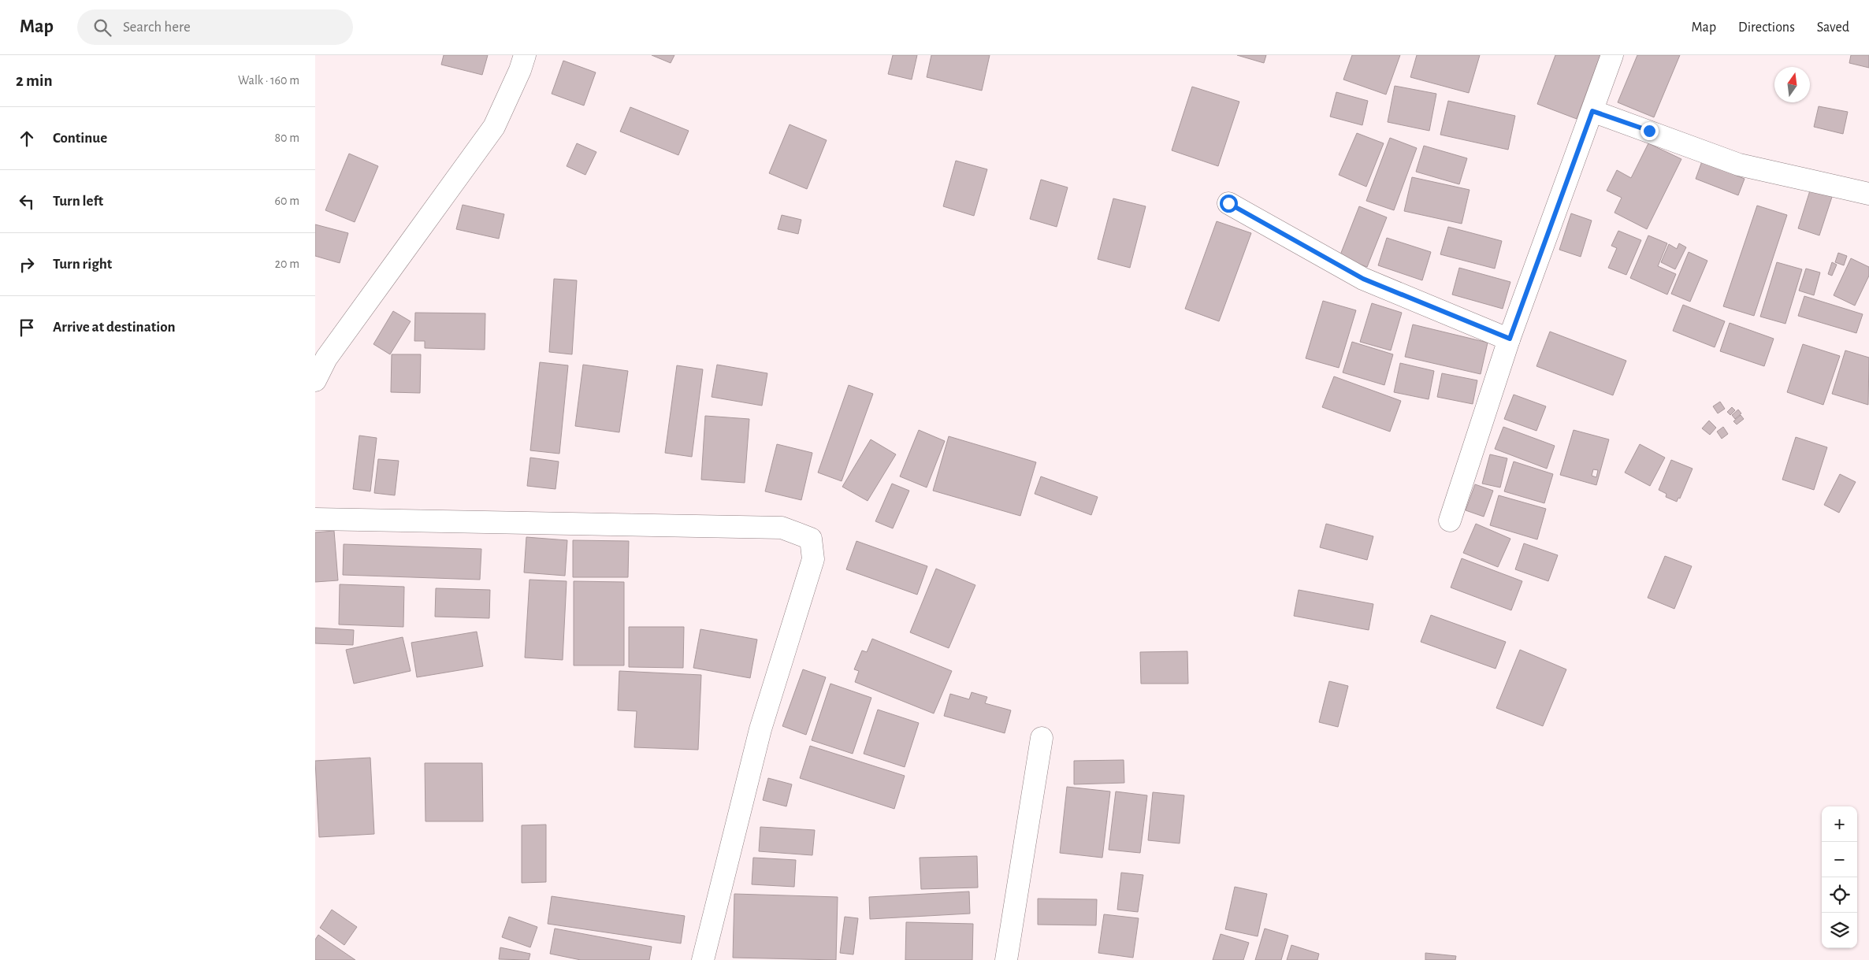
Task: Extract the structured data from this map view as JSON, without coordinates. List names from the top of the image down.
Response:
{
  "north": "top",
  "page": {
    "header": "Map",
    "search": "Search here",
    "nav": ["Map", "Directions", "Saved"],
    "heading": ["2 min", "Walk · 160 m"],
    "list": [
      ["Continue", "80 m"],
      ["Turn left", "60 m"],
      ["Turn right", "20 m"],
      "Arrive at destination"
    ],
    "map_buttons": ["+", "−"]
  }
}
